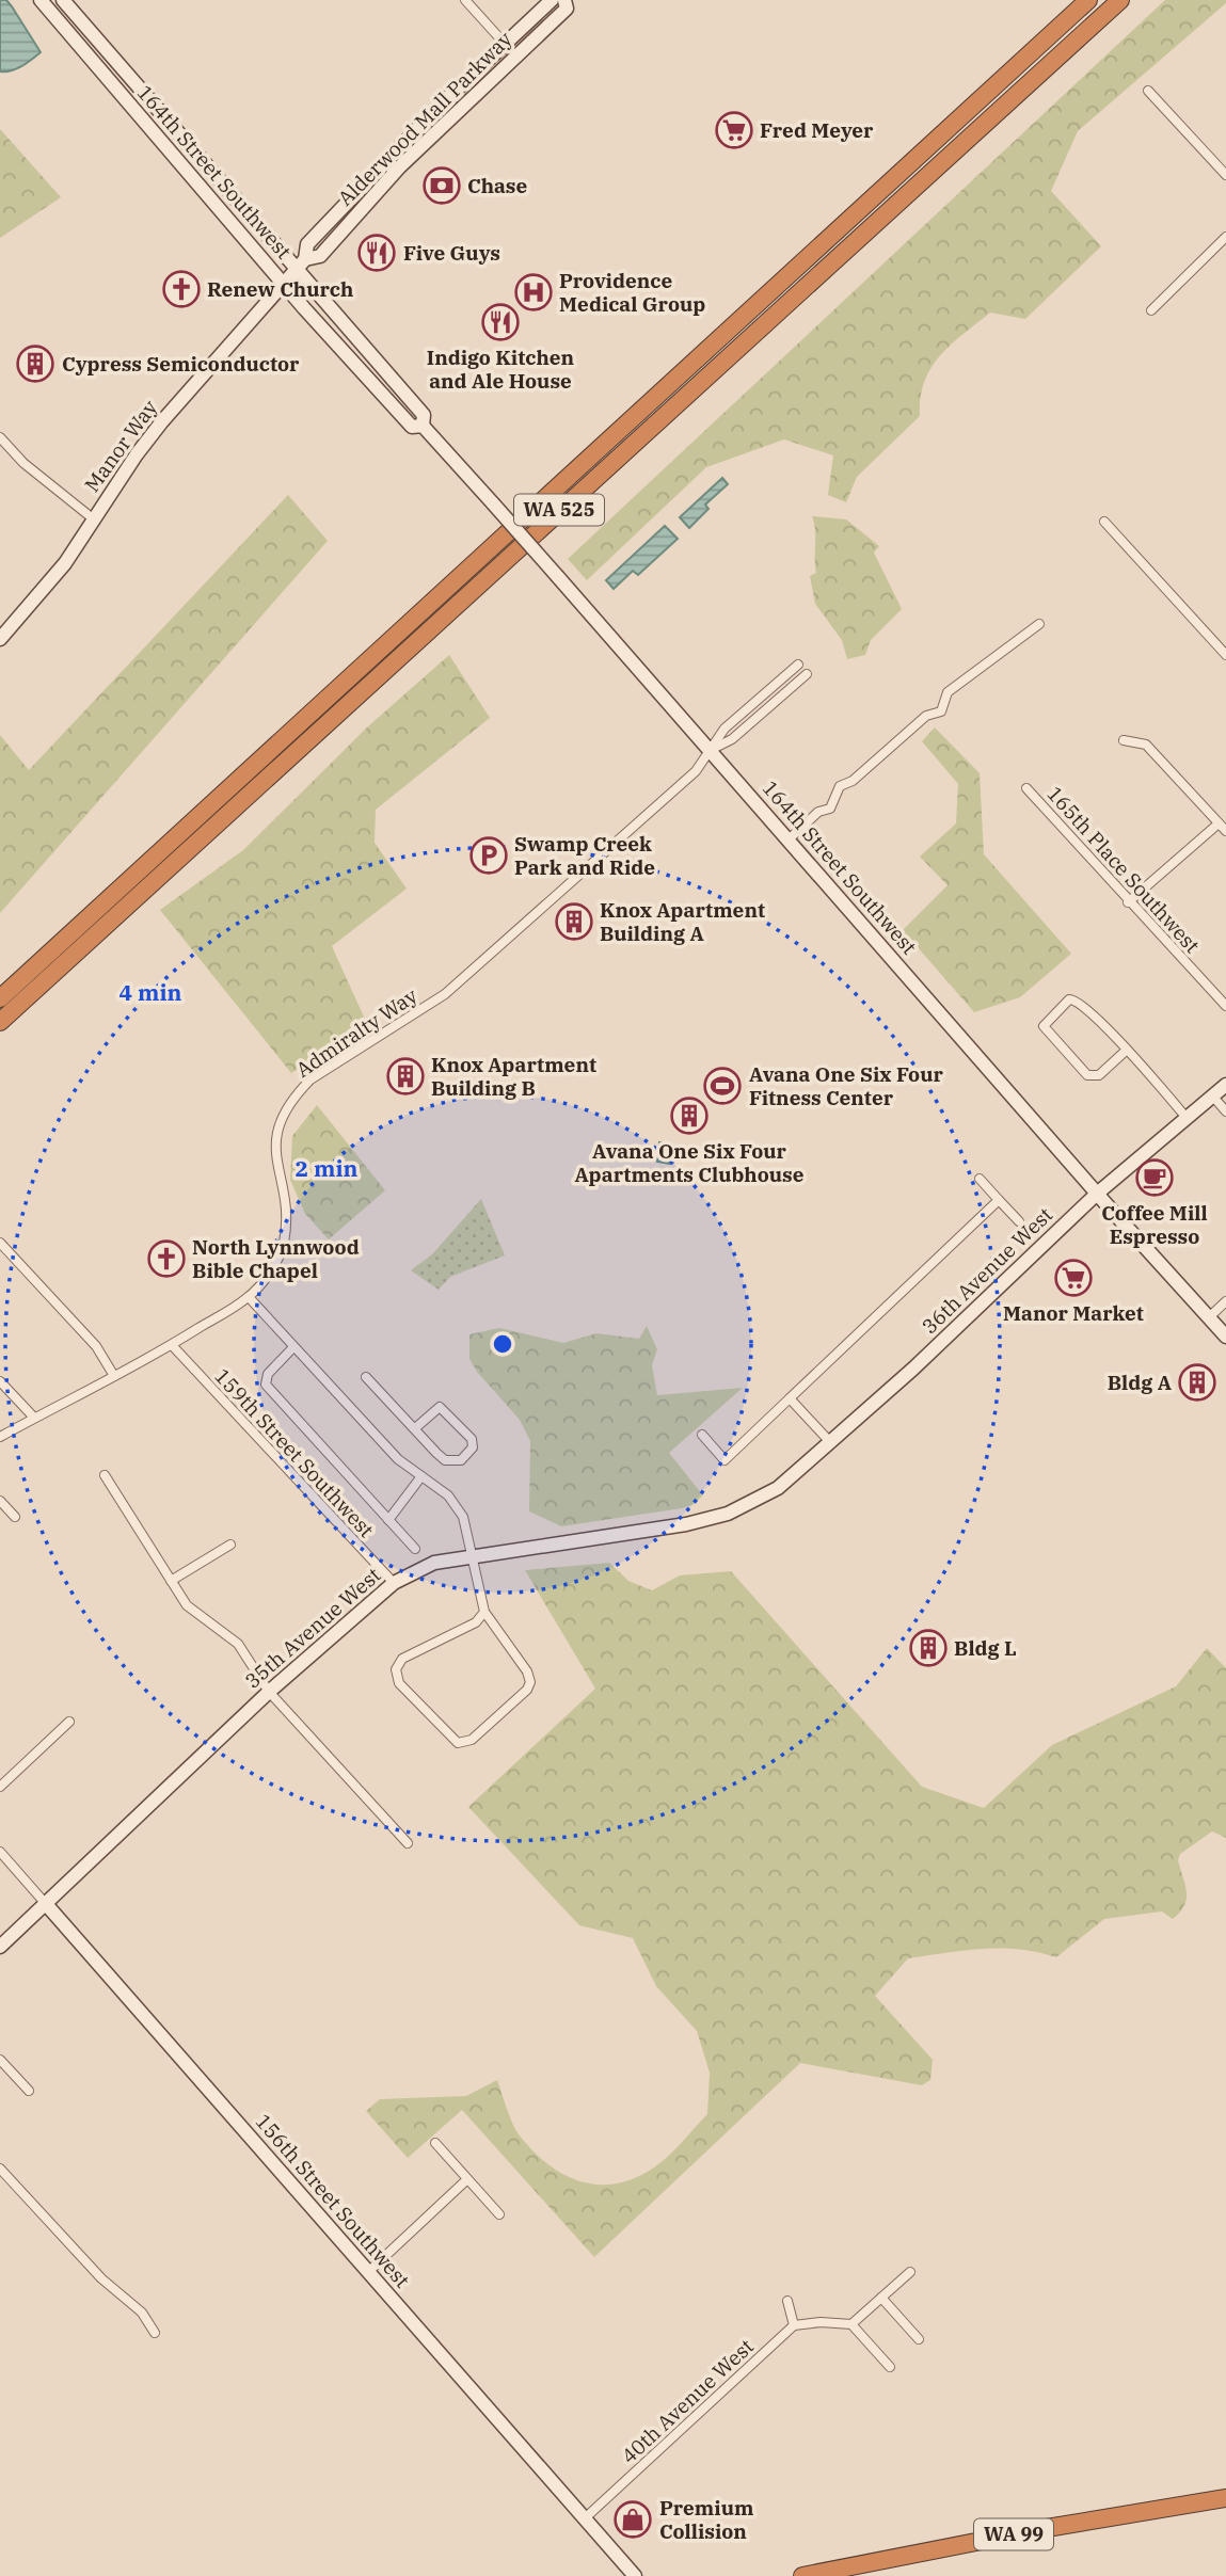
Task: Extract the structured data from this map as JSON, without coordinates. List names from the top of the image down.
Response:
{
  "streets": {
    "highway": ["WA 525", "WA 99"],
    "main road": [
      "Alderwood Mall Parkway",
      "164th Street Southwest",
      "Manor Way",
      "36th Avenue West",
      "35th Avenue West",
      "156th Street Southwest"
    ],
    "street": [
      "165th Place Southwest",
      "Admiralty Way",
      "159th Street Southwest",
      "40th Avenue West"
    ]
  },
  "crossings": [
    ["Alderwood Mall Parkway", "164th Street Southwest"],
    ["Alderwood Mall Parkway", "Manor Way"],
    ["164th Street Southwest", "Manor Way"],
    ["164th Street Southwest", "Admiralty Way"],
    ["164th Street Southwest", "36th Avenue West"],
    ["Admiralty Way", "159th Street Southwest"],
    ["36th Avenue West", "35th Avenue West"],
    ["159th Street Southwest", "35th Avenue West"],
    ["35th Avenue West", "156th Street Southwest"],
    ["156th Street Southwest", "40th Avenue West"]
  ],
  "places": {
    "supermarket": ["Fred Meyer", "Manor Market"],
    "bank": ["Chase"],
    "restaurant": ["Five Guys", "Indigo Kitchen and Ale House"],
    "church": ["Renew Church", "North Lynnwood Bible Chapel"],
    "hospital": ["Providence Medical Group"],
    "building": [
      "Cypress Semiconductor",
      "Knox Apartment Building A",
      "Knox Apartment Building B",
      "Avana One Six Four Apartments Clubhouse",
      "Bldg A",
      "Bldg L"
    ],
    "parking": ["Swamp Creek Park and Ride"],
    "sports": ["Avana One Six Four Fitness Center"],
    "cafe": ["Coffee Mill Espresso"],
    "shop": ["Premium Collision"]
  },
  "rings": ["4 min", "2 min"]
}
